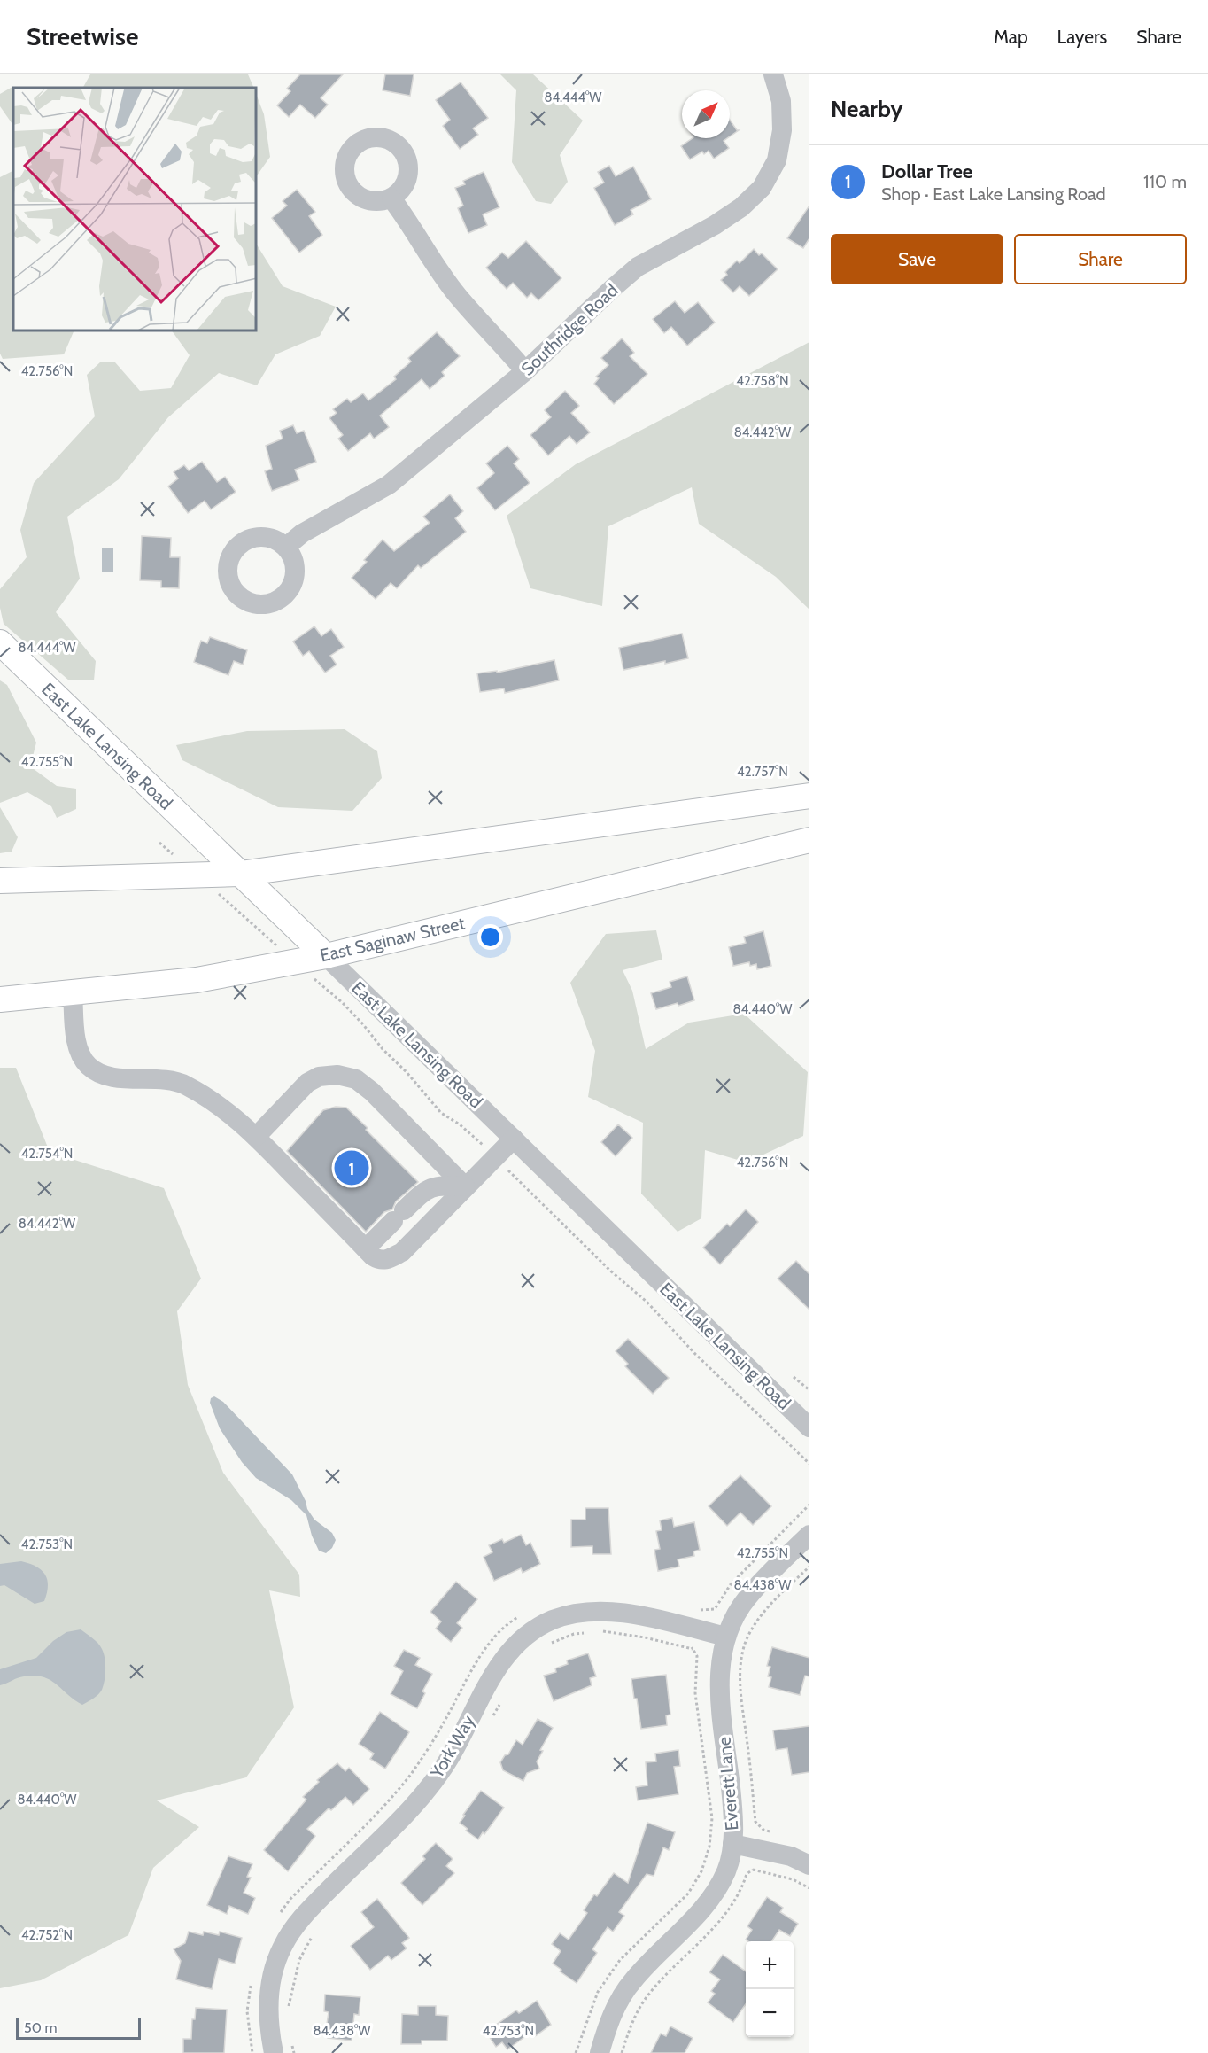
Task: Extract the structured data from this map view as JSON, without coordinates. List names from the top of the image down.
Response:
{
  "streets": {
    "main road": ["East Lake Lansing Road", "East Saginaw Street"],
    "street": ["Southridge Road", "York Way", "Everett Lane"]
  },
  "crossings": [
    ["East Lake Lansing Road", "East Saginaw Street"],
    ["York Way", "Everett Lane"]
  ],
  "scale_bar": "50 m",
  "north": "top right",
  "page": {
    "header": "Streetwise",
    "nav": ["Map", "Layers", "Share"],
    "heading": "Nearby",
    "list": [
      {
        "mark": "1",
        "name": "Dollar Tree",
        "note": "Shop · East Lake Lansing Road",
        "value": "110 m"
      }
    ],
    "buttons": ["Save", "Share"],
    "pins": "1",
    "map_buttons": ["+", "−"],
    "scale": "50 m"
  },
  "coordinates": [
    "84.444°W",
    "42.756°N",
    "42.758°N",
    "84.442°W",
    "42.755°N",
    "42.757°N",
    "84.440°W",
    "42.754°N",
    "42.753°N",
    "84.438°W",
    "42.752°N"
  ]
}
